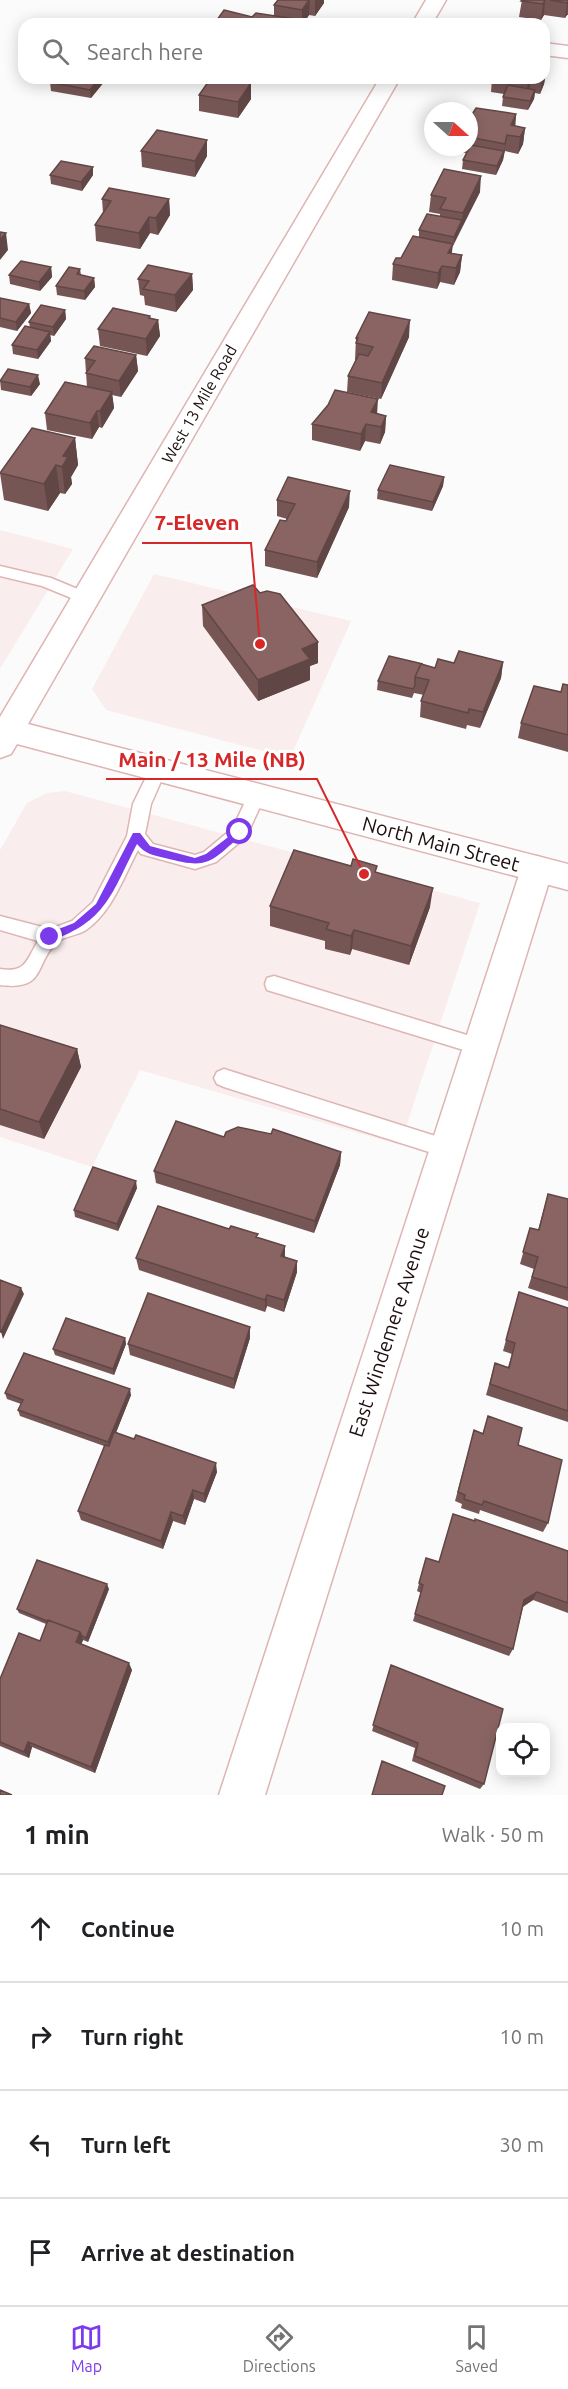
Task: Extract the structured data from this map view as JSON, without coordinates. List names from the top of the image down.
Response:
{
  "streets": {
    "main road": ["West 13 Mile Road", "North Main Street", "East Windemere Avenue"]
  },
  "crossings": [
    ["West 13 Mile Road", "North Main Street"],
    ["North Main Street", "East Windemere Avenue"]
  ],
  "places": ["7-Eleven", "Main / 13 Mile (NB)"],
  "north": "right",
  "page": {
    "search": "Search here",
    "heading": ["1 min", "Walk · 50 m"],
    "list": [
      ["Continue", "10 m"],
      ["Turn right", "10 m"],
      ["Turn left", "30 m"],
      "Arrive at destination"
    ],
    "nav": ["Map", "Directions", "Saved"]
  }
}
